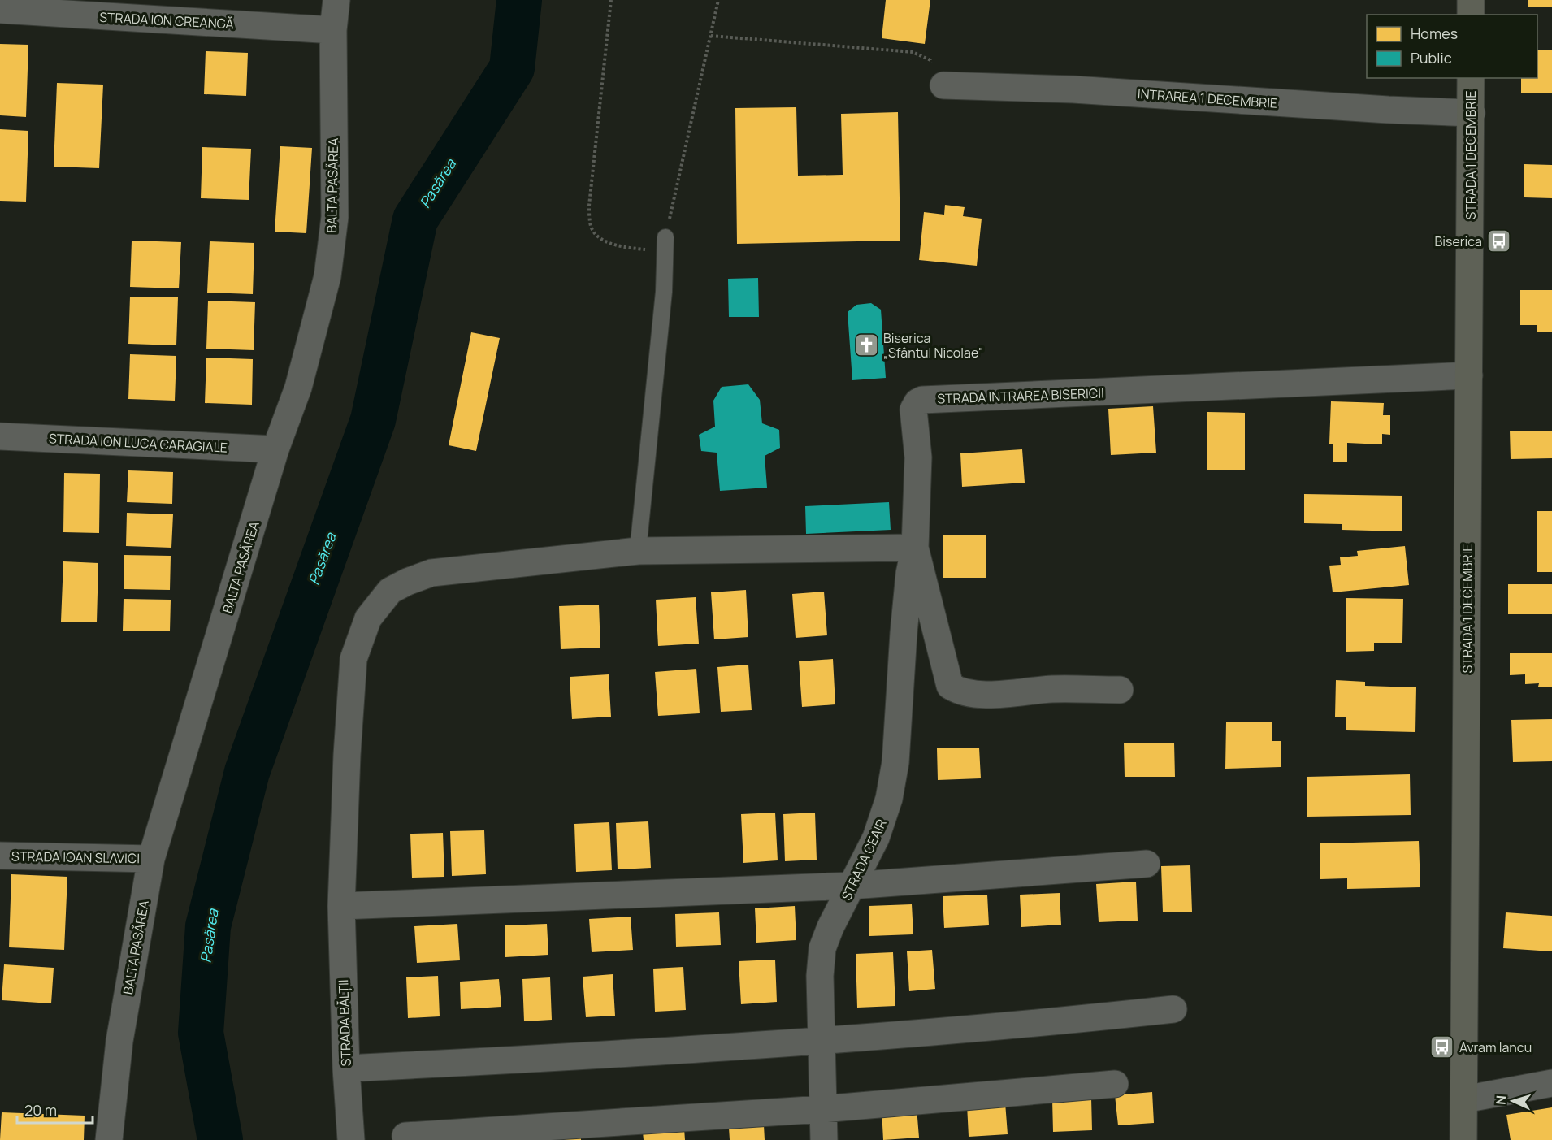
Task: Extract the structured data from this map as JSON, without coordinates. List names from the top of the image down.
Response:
{
  "streets": {
    "main road": ["STRADA 1 DECEMBRIE"],
    "street": [
      "STRADA ION CREANGĂ",
      "INTRAREA 1 DECEMBRIE",
      "BALTA PASĂREA",
      "STRADA INTRAREA BISERICII",
      "STRADA ION LUCA CARAGIALE",
      "STRADA IOAN SLAVICI",
      "STRADA CEAIR",
      "STRADA BĂLȚII"
    ]
  },
  "crossings": [
    ["STRADA ION CREANGĂ", "BALTA PASĂREA"],
    ["INTRAREA 1 DECEMBRIE", "STRADA 1 DECEMBRIE"],
    ["STRADA 1 DECEMBRIE", "STRADA INTRAREA BISERICII"],
    ["BALTA PASĂREA", "STRADA ION LUCA CARAGIALE"],
    ["BALTA PASĂREA", "STRADA IOAN SLAVICI"],
    ["STRADA INTRAREA BISERICII", "STRADA CEAIR"],
    ["STRADA INTRAREA BISERICII", "STRADA BĂLȚII"],
    ["STRADA CEAIR", "STRADA BĂLȚII"]
  ],
  "water": ["Pasărea"],
  "places": {
    "bus stop": ["Biserica", "Avram Iancu"],
    "church": ["Biserica „Sfântul Nicolae\""]
  },
  "legend": ["Homes", "Public"],
  "scale_bar": "20 m",
  "north": "left"
}
